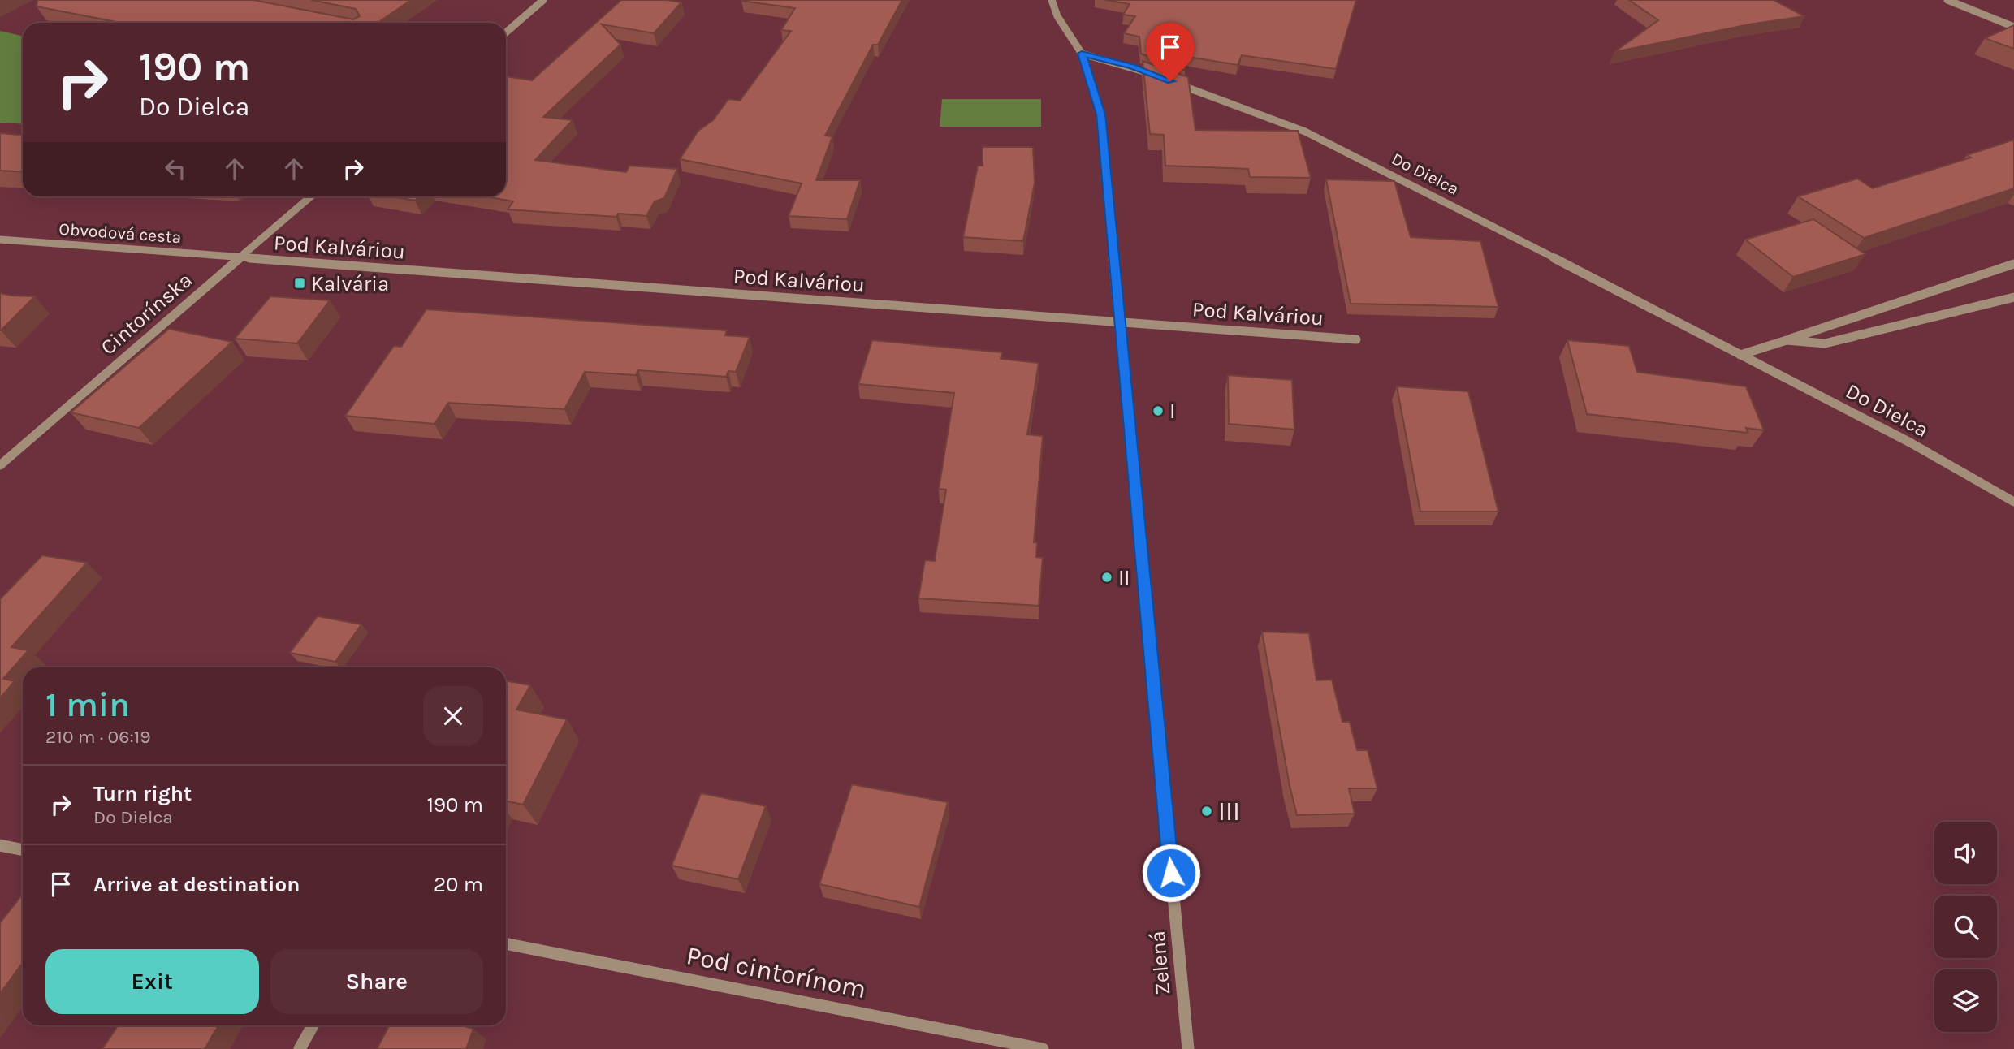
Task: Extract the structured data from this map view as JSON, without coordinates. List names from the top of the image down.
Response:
{
  "streets": {
    "street": [
      "Do Dielca",
      "Obvodová cesta",
      "Pod Kalváriou",
      "Cintorínska",
      "Zelená",
      "Pod cintorínom"
    ]
  },
  "crossings": [
    ["Obvodová cesta", "Pod Kalváriou"],
    ["Obvodová cesta", "Cintorínska"],
    ["Pod Kalváriou", "Cintorínska"],
    ["Pod Kalváriou", "Zelená"]
  ],
  "places": {
    "transit": ["Kalvária"],
    "other": ["I", "II", "III"]
  },
  "page": {
    "turn": ["190 m", "Do Dielca"],
    "heading": ["1 min", "210 m · 06:19"],
    "list": [
      {
        "name": "Turn right",
        "note": "Do Dielca",
        "value": "190 m"
      },
      {
        "name": "Arrive at destination",
        "value": "20 m"
      }
    ],
    "buttons": ["Exit", "Share"]
  }
}
